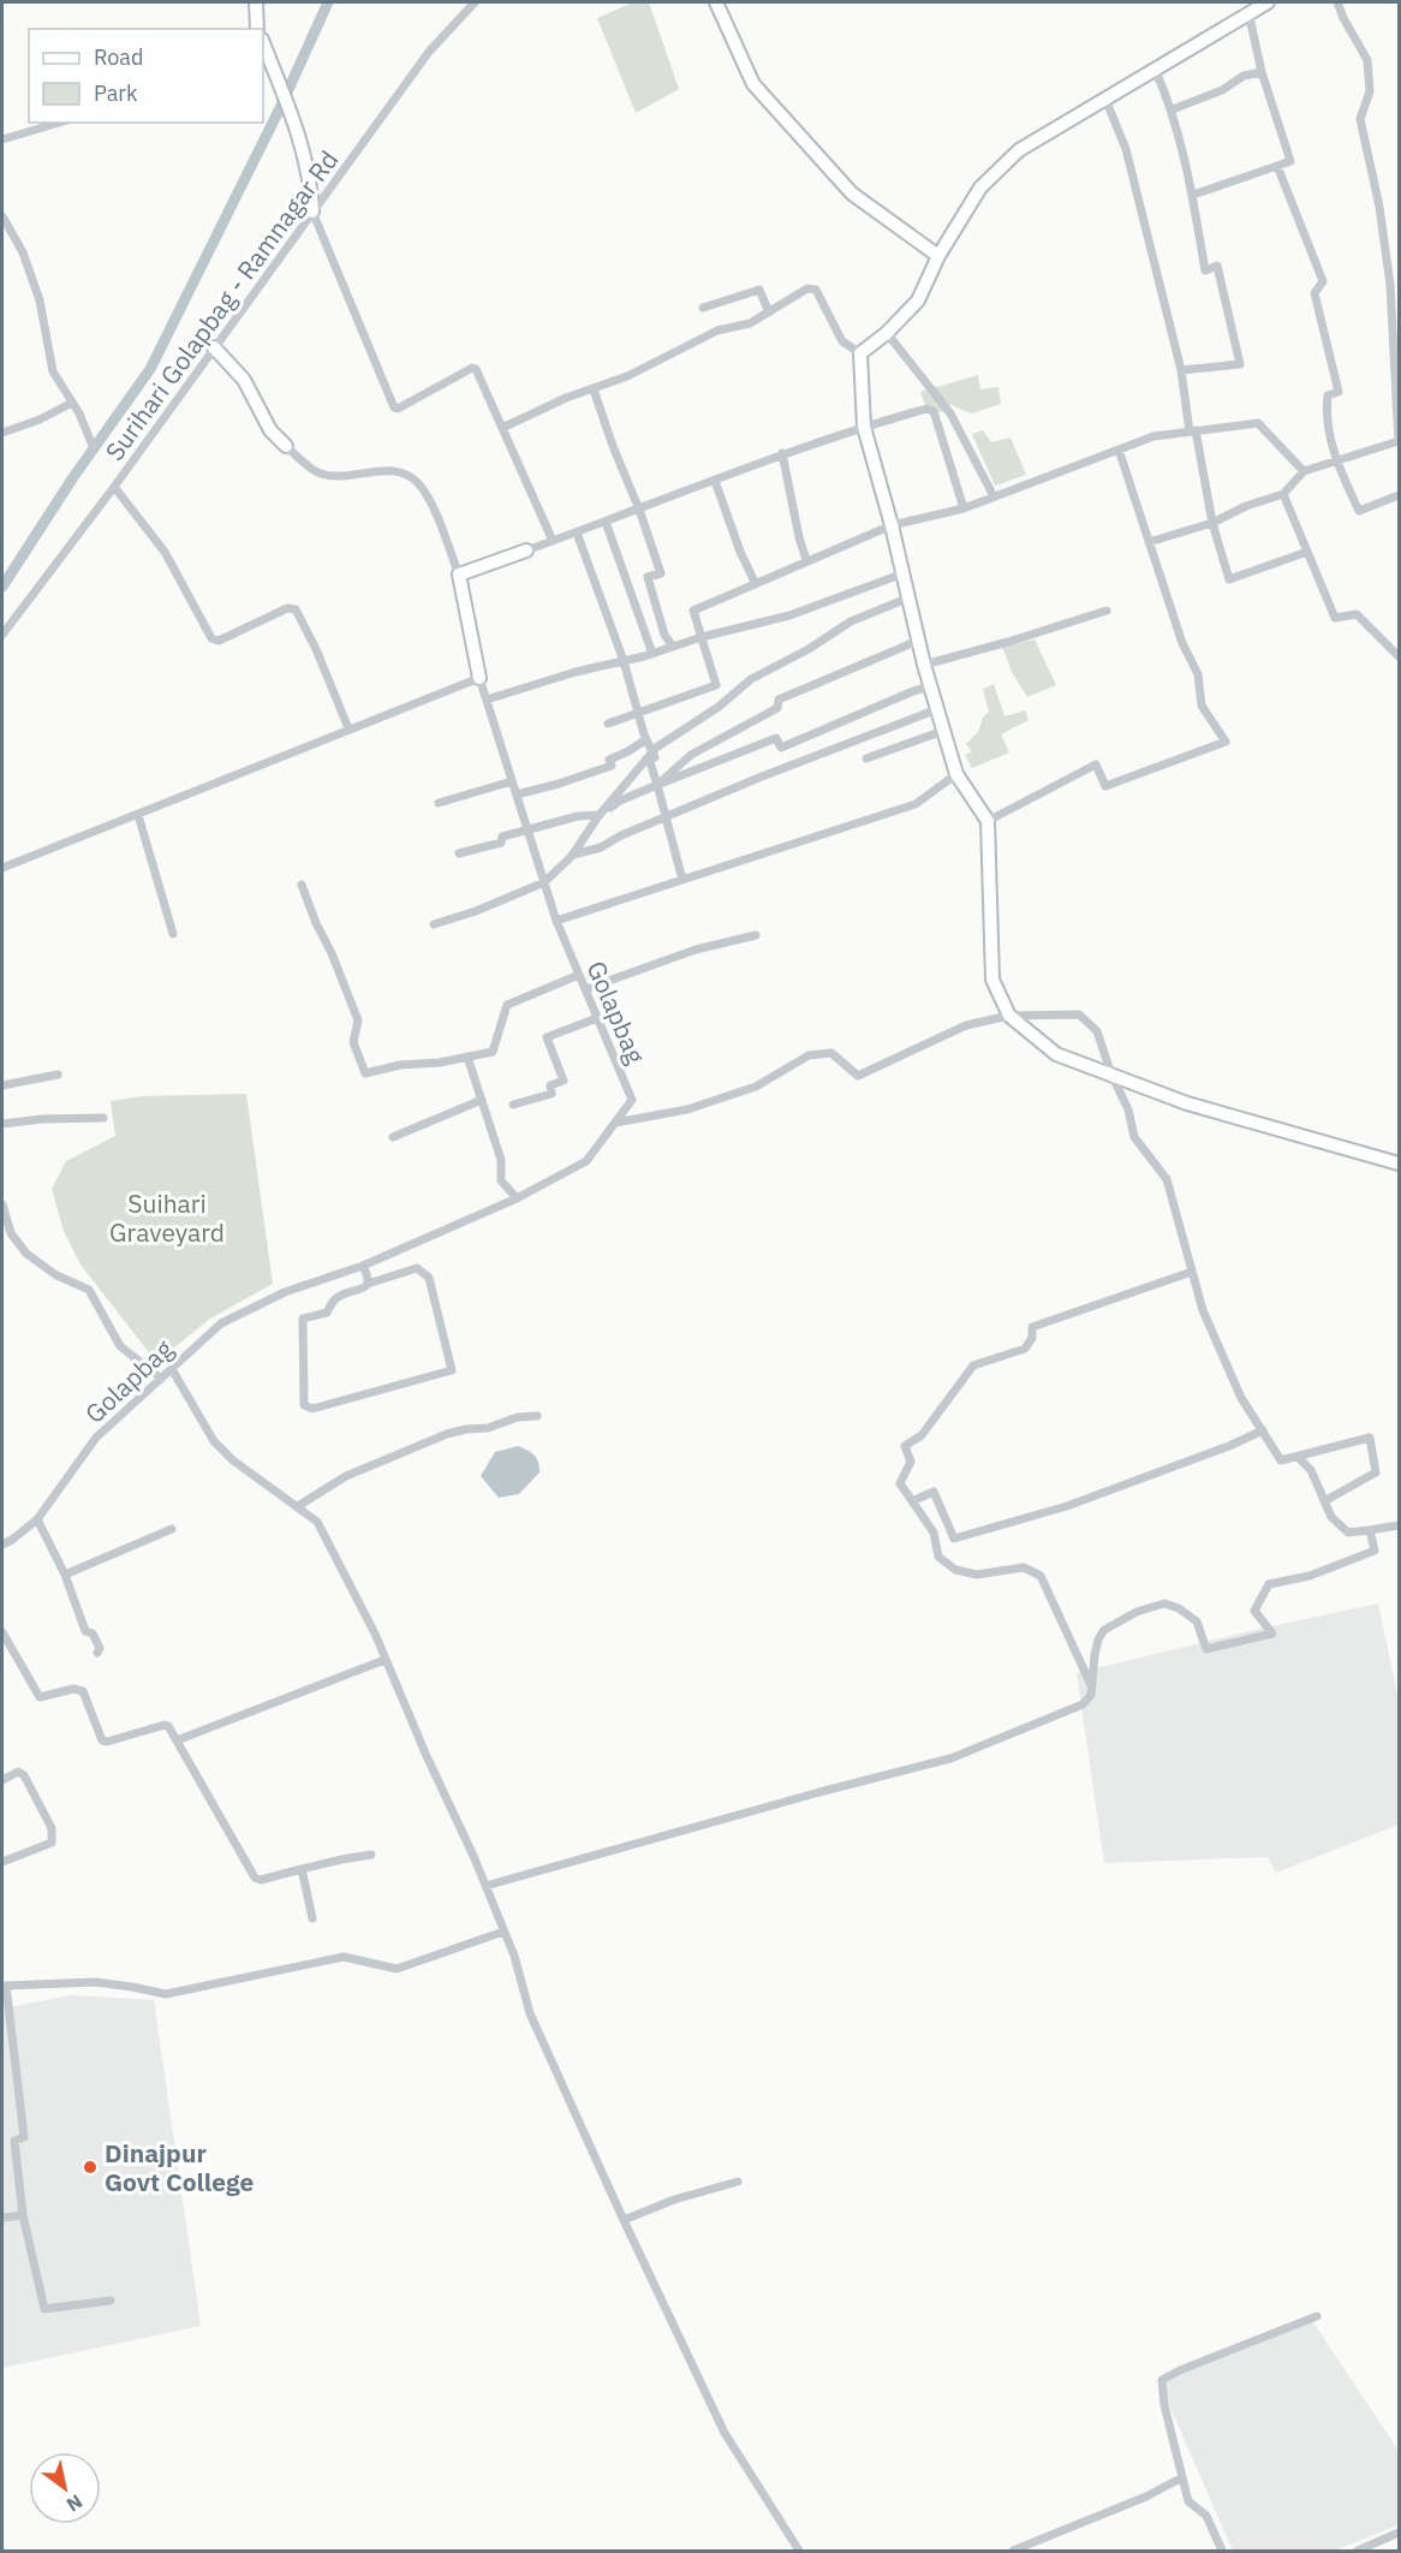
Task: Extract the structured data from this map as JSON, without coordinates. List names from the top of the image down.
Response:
{
  "streets": {
    "street": ["Surihari Golapbag - Ramnagar Rd", "Golapbag"]
  },
  "parks": ["Suihari Graveyard"],
  "places": ["Dinajpur Govt College"],
  "legend": ["Road", "Park"],
  "north": "bottom right"
}
